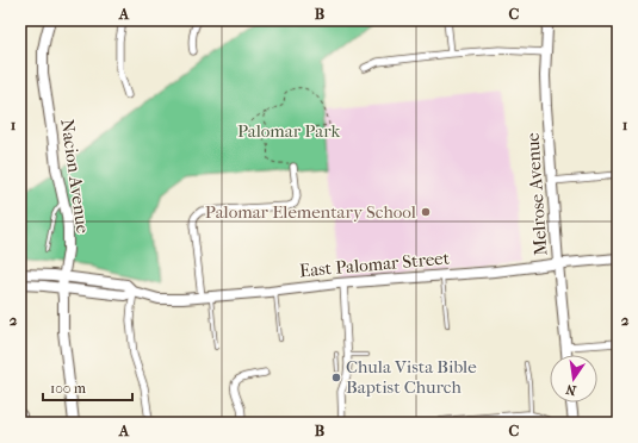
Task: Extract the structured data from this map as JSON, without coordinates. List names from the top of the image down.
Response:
{
  "streets": {
    "street": ["Nacion Avenue", "Melrose Avenue", "East Palomar Street"]
  },
  "crossings": [
    ["Nacion Avenue", "East Palomar Street"],
    ["Melrose Avenue", "East Palomar Street"]
  ],
  "parks": ["Palomar Park"],
  "places": ["Palomar Elementary School", "Chula Vista Bible Baptist Church"],
  "scale_bar": "100 m",
  "north": "bottom",
  "grid": {
    "columns": ["A", "B", "C"],
    "rows": ["1", "2"]
  }
}
